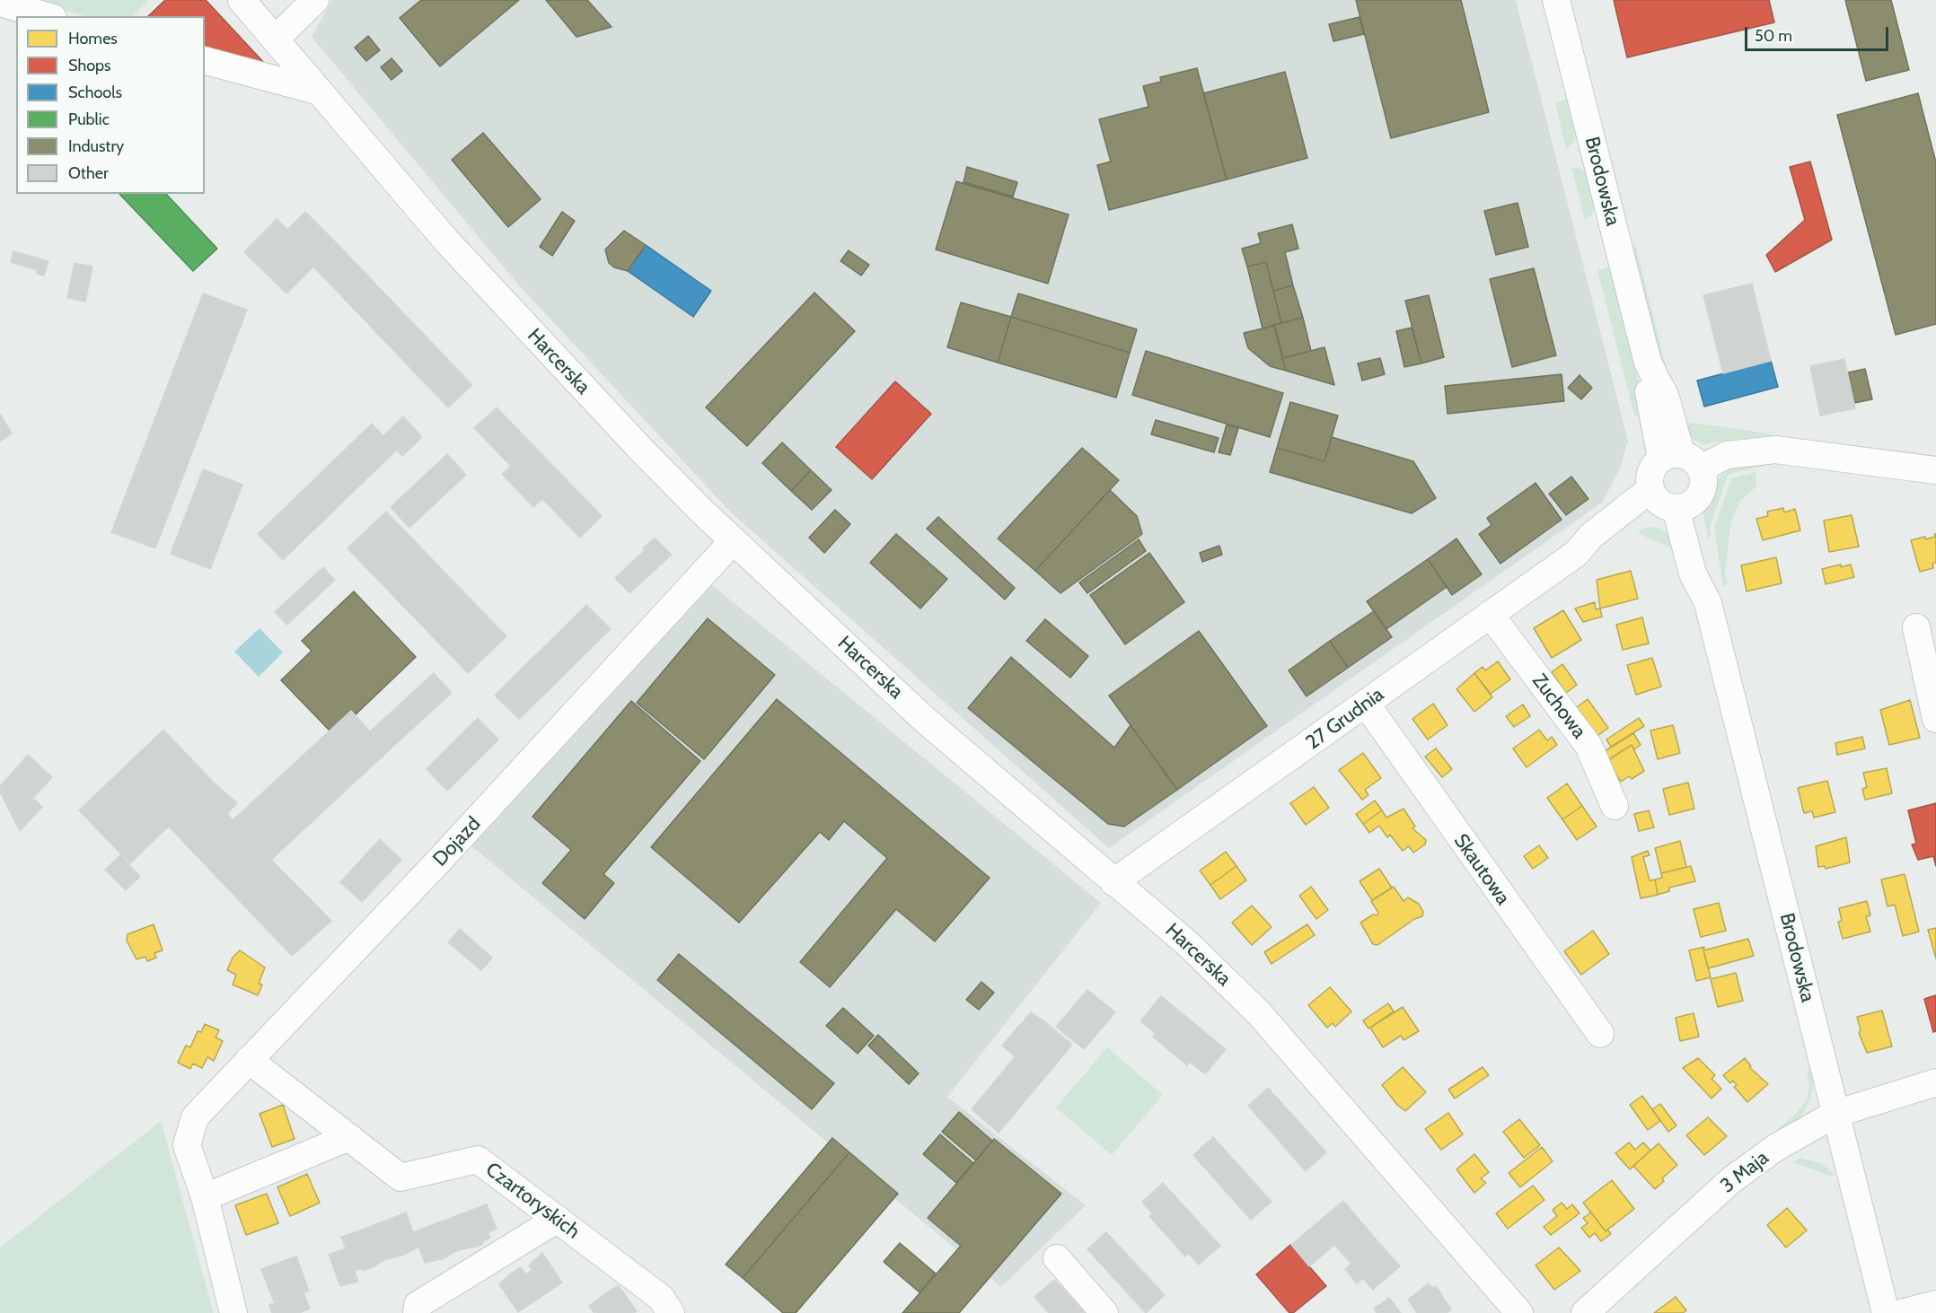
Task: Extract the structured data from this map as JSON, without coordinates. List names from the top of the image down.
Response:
{
  "streets": {
    "street": [
      "Brodowska",
      "Harcerska",
      "Zuchowa",
      "27 Grudnia",
      "Dojazd",
      "Skautowa",
      "3 Maja",
      "Czartoryskich"
    ]
  },
  "crossings": [
    ["Brodowska", "27 Grudnia"],
    ["Brodowska", "3 Maja"],
    ["Harcerska", "27 Grudnia"],
    ["Harcerska", "Dojazd"],
    ["Zuchowa", "27 Grudnia"],
    ["27 Grudnia", "Skautowa"],
    ["Dojazd", "Czartoryskich"]
  ],
  "legend": [
    "Homes",
    "Shops",
    "Schools",
    "Public",
    "Industry",
    "Other"
  ],
  "scale_bar": "50 m"
}
